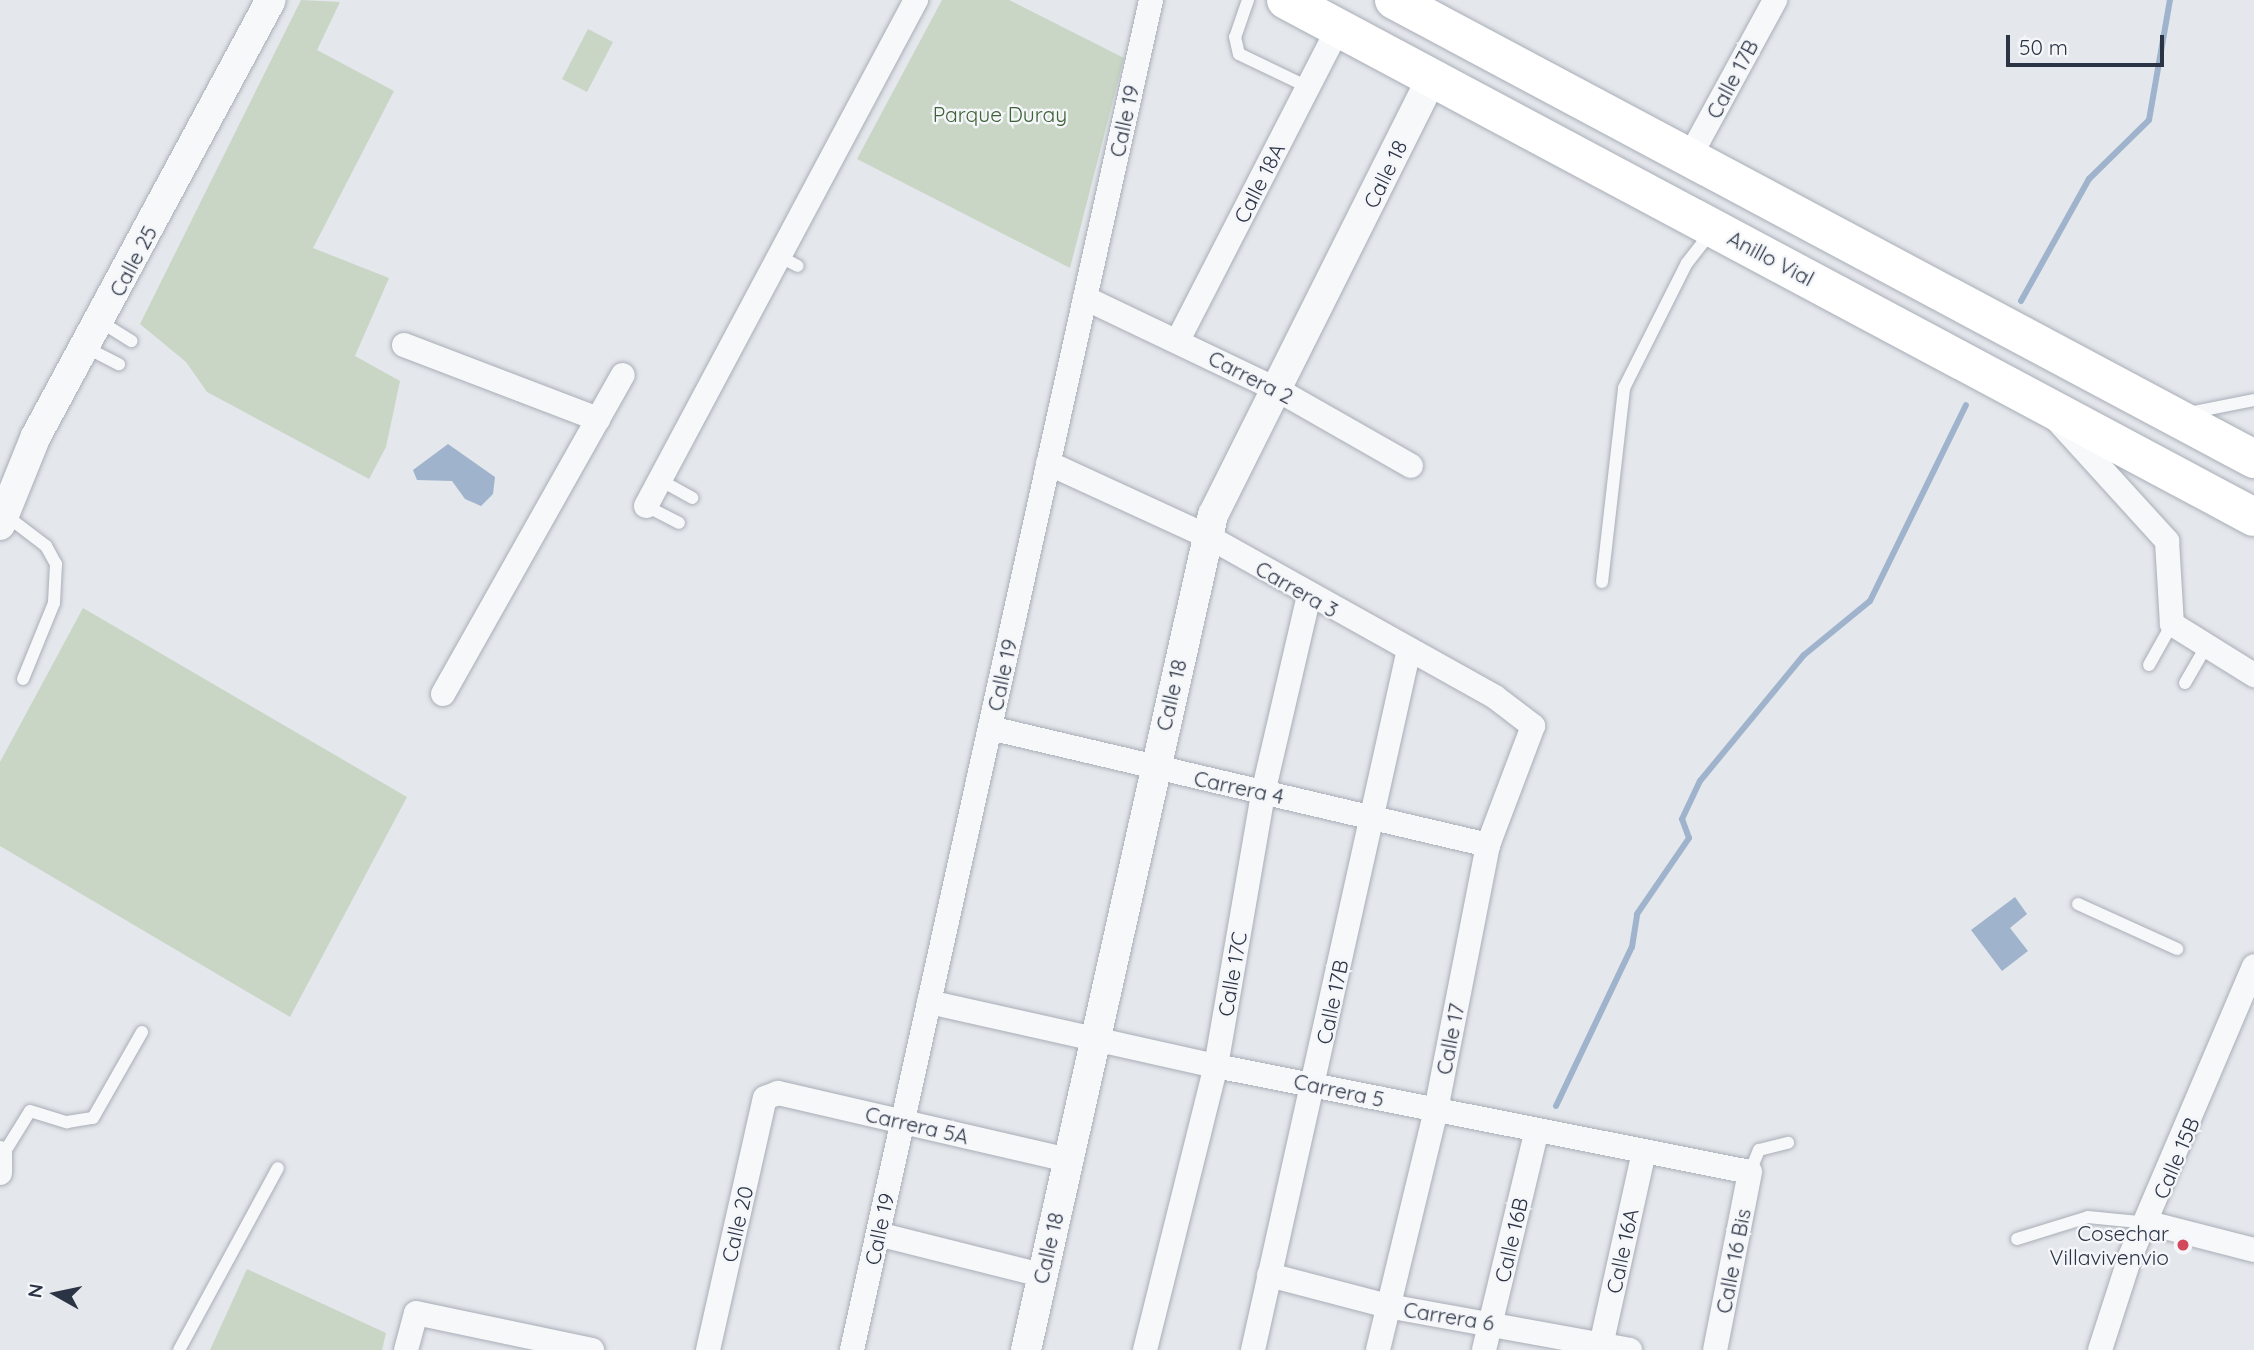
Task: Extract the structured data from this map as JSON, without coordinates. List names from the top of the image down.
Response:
{
  "streets": {
    "highway": ["Anillo Vial"],
    "street": [
      "Calle 17B",
      "Calle 19",
      "Calle 18",
      "Calle 18A",
      "Calle 25",
      "Carrera 2",
      "Carrera 3",
      "Carrera 4",
      "Calle 17C",
      "Calle 17",
      "Carrera 5",
      "Carrera 5A",
      "Calle 15B",
      "Calle 20",
      "Calle 16B",
      "Calle 16A",
      "Calle 16 Bis",
      "Carrera 6"
    ]
  },
  "crossings": [
    ["Calle 17B", "Carrera 3"],
    ["Calle 17B", "Carrera 4"],
    ["Calle 17B", "Carrera 5"],
    ["Calle 17B", "Carrera 6"],
    ["Calle 19", "Carrera 2"],
    ["Calle 19", "Carrera 3"],
    ["Calle 19", "Carrera 4"],
    ["Calle 19", "Carrera 5"],
    ["Calle 19", "Carrera 5A"],
    ["Calle 18", "Anillo Vial"],
    ["Calle 18", "Carrera 2"],
    ["Calle 18", "Carrera 3"],
    ["Calle 18", "Carrera 4"],
    ["Calle 18", "Carrera 5"],
    ["Calle 18", "Carrera 5A"],
    ["Calle 18A", "Anillo Vial"],
    ["Calle 18A", "Carrera 2"],
    ["Carrera 3", "Calle 17C"],
    ["Carrera 3", "Calle 17"],
    ["Carrera 4", "Calle 17C"],
    ["Carrera 4", "Calle 17"],
    ["Calle 17C", "Carrera 5"],
    ["Calle 17", "Carrera 5"],
    ["Calle 17", "Carrera 6"],
    ["Carrera 5", "Calle 16B"],
    ["Carrera 5", "Calle 16A"],
    ["Carrera 5", "Calle 16 Bis"],
    ["Carrera 5A", "Calle 20"],
    ["Calle 16B", "Carrera 6"],
    ["Calle 16A", "Carrera 6"]
  ],
  "parks": ["Parque Duray"],
  "places": ["Cosechar Villavivenvio"],
  "scale_bar": "50 m",
  "north": "left"
}
